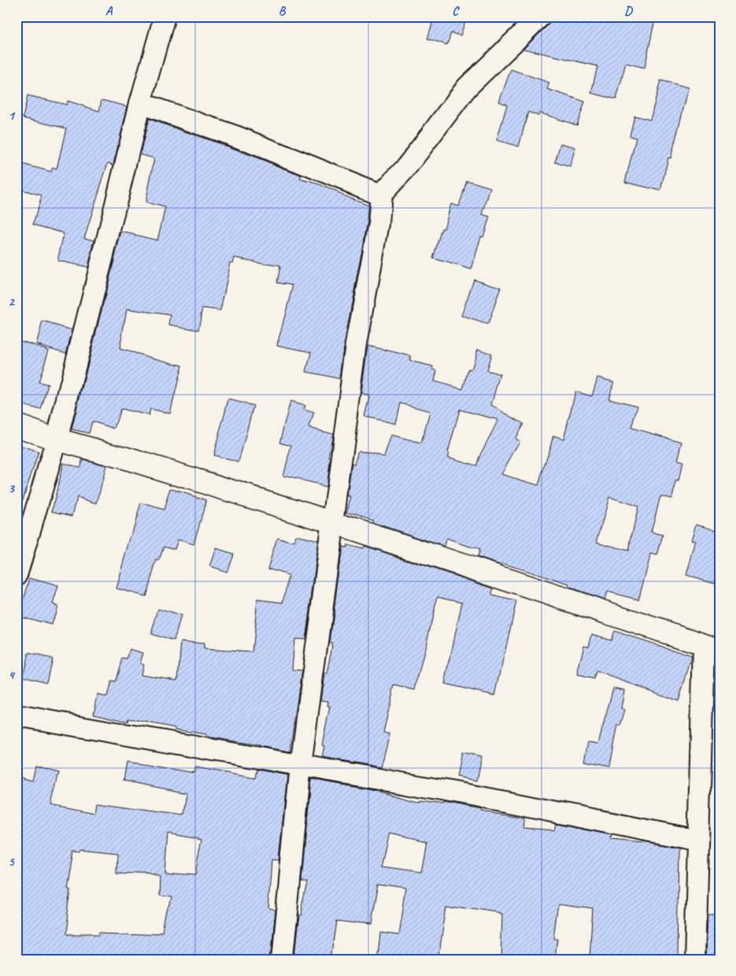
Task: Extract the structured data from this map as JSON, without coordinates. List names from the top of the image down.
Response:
{
  "grid": {
    "columns": [
      "A",
      "B",
      "C",
      "D"
    ],
    "rows": [
      "1",
      "2",
      "3",
      "4",
      "5"
    ]
  }
}
